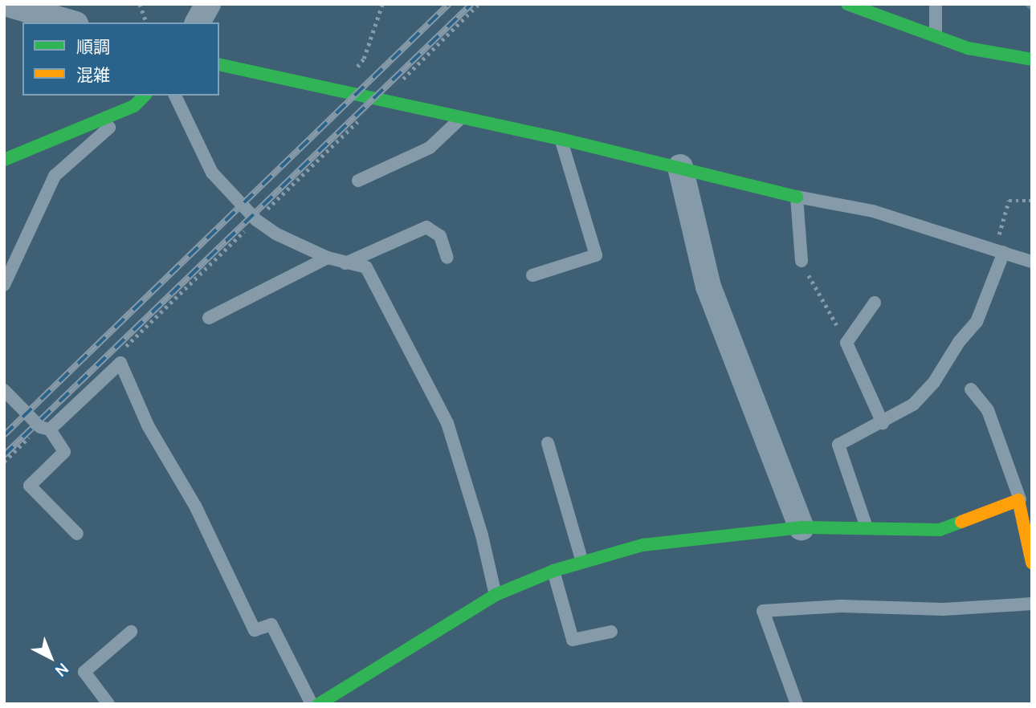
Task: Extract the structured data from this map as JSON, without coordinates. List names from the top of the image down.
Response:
{
  "legend": ["順調", "混雑"],
  "north": "bottom right"
}
